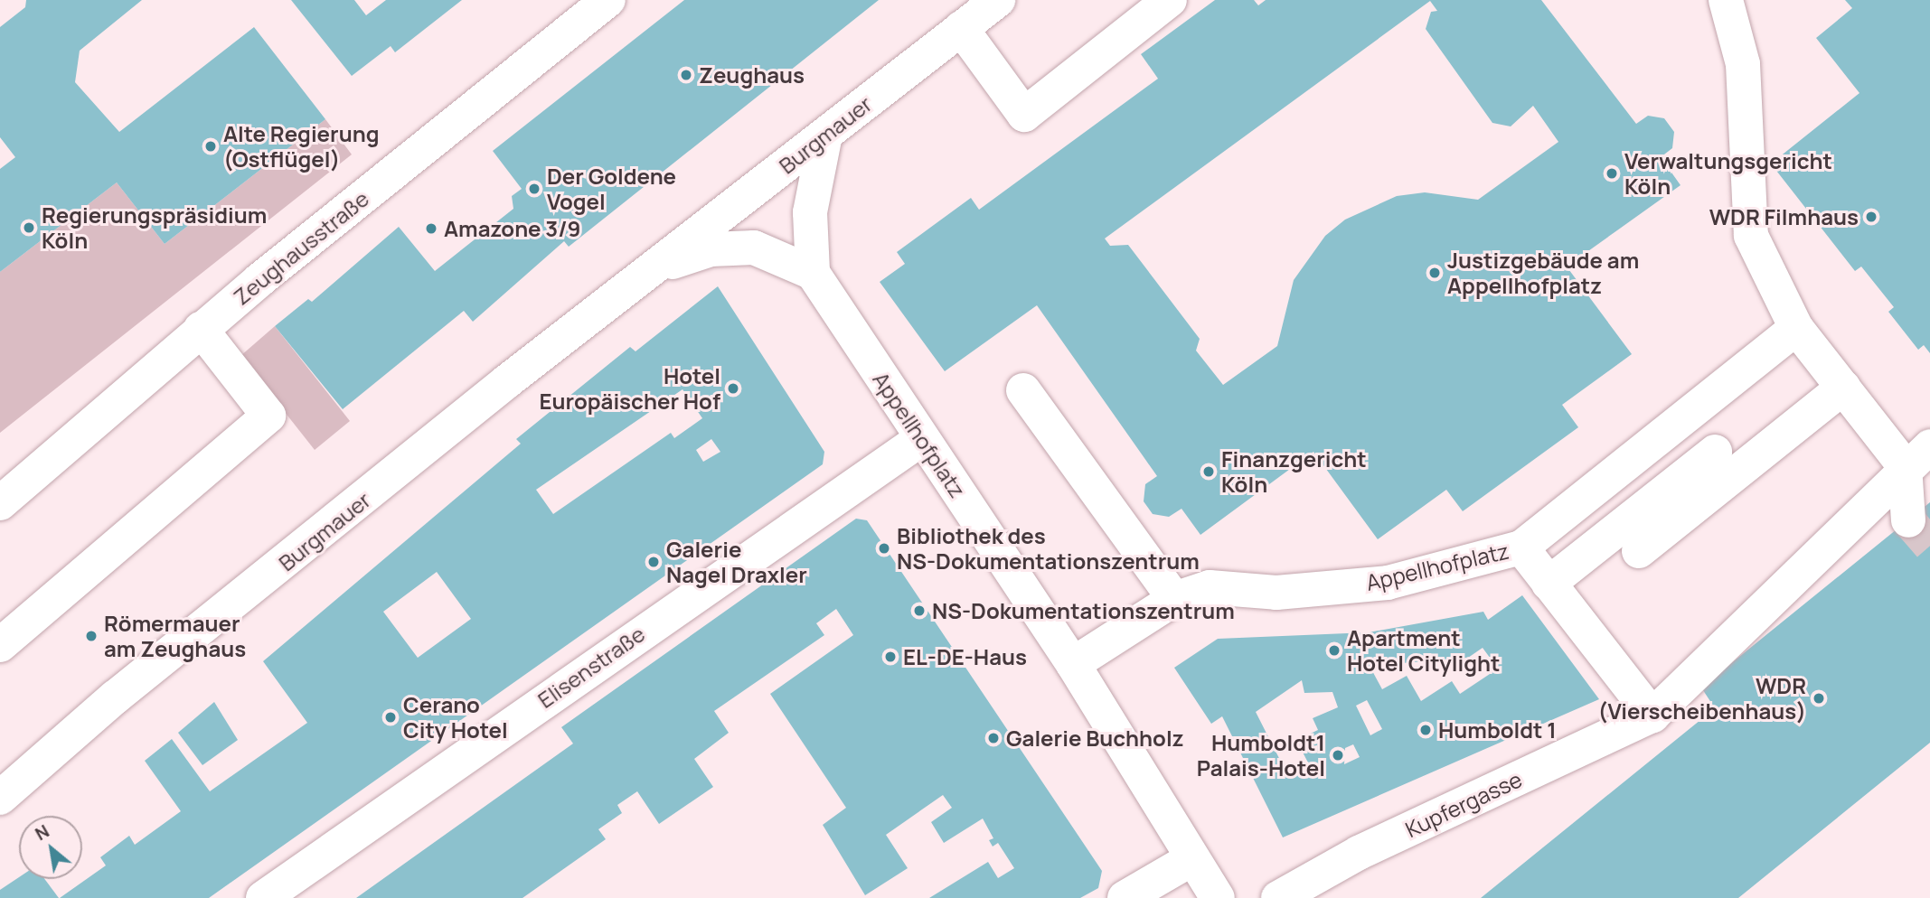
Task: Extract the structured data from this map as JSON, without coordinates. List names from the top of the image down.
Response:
{
  "streets": {
    "street": [
      "Burgmauer",
      "Zeughausstraße",
      "Appellhofplatz",
      "Elisenstraße",
      "Kupfergasse"
    ]
  },
  "crossings": [
    ["Burgmauer", "Appellhofplatz"],
    ["Appellhofplatz", "Elisenstraße"],
    ["Appellhofplatz", "Kupfergasse"]
  ],
  "places": [
    "Zeughaus",
    "Alte Regierung (Ostflügel)",
    "Verwaltungsgericht Köln",
    "Der Goldene Vogel",
    "WDR Filmhaus",
    "Regierungspräsidium Köln",
    "Amazone 3/9",
    "Justizgebäude am Appellhofplatz",
    "Hotel Europäischer Hof",
    "Finanzgericht Köln",
    "Bibliothek des NS-Dokumentationszentrum",
    "Galerie Nagel Draxler",
    "NS-Dokumentationszentrum",
    "Römermauer am Zeughaus",
    "Apartment Hotel Citylight",
    "EL-DE-Haus",
    "WDR (Vierscheibenhaus)",
    "Cerano City Hotel",
    "Humboldt 1",
    "Galerie Buchholz",
    "Humboldt1 Palais-Hotel"
  ],
  "north": "top left"
}
